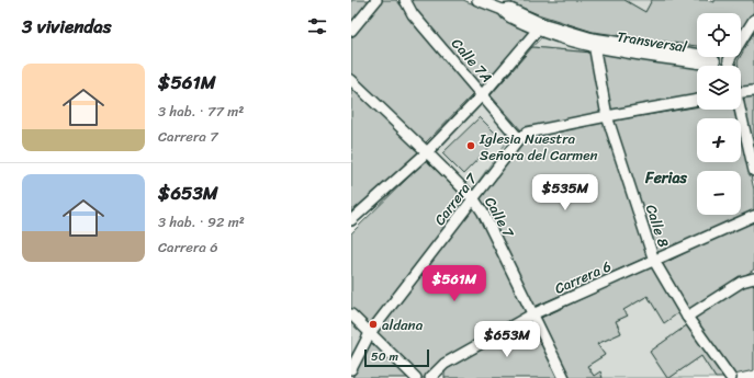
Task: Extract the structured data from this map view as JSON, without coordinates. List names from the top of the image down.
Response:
{
  "streets": {
    "street": [
      "Transversal",
      "Calle 7A",
      "Carrera 7",
      "Calle 7",
      "Calle 8",
      "Carrera 6"
    ]
  },
  "crossings": [
    ["Transversal", "Calle 8"],
    ["Calle 7A", "Carrera 7"],
    ["Carrera 7", "Calle 7"],
    ["Carrera 7", "Calle 8"],
    ["Calle 7", "Carrera 6"],
    ["Calle 8", "Carrera 6"]
  ],
  "districts": ["Ferias"],
  "places": ["Iglesia Nuestra Señora del Carmen", "aldana"],
  "scale_bar": "50 m",
  "page": {
    "heading": "3 viviendas",
    "map_buttons": ["+", "−"],
    "list": [
      {
        "name": "$561M",
        "note": "3 hab. · 77 m² · Carrera 7"
      },
      {
        "name": "$653M",
        "note": "3 hab. · 92 m² · Carrera 6"
      }
    ],
    "price": ["$535M", "$561M", "$653M"],
    "scale": "50 m"
  }
}
